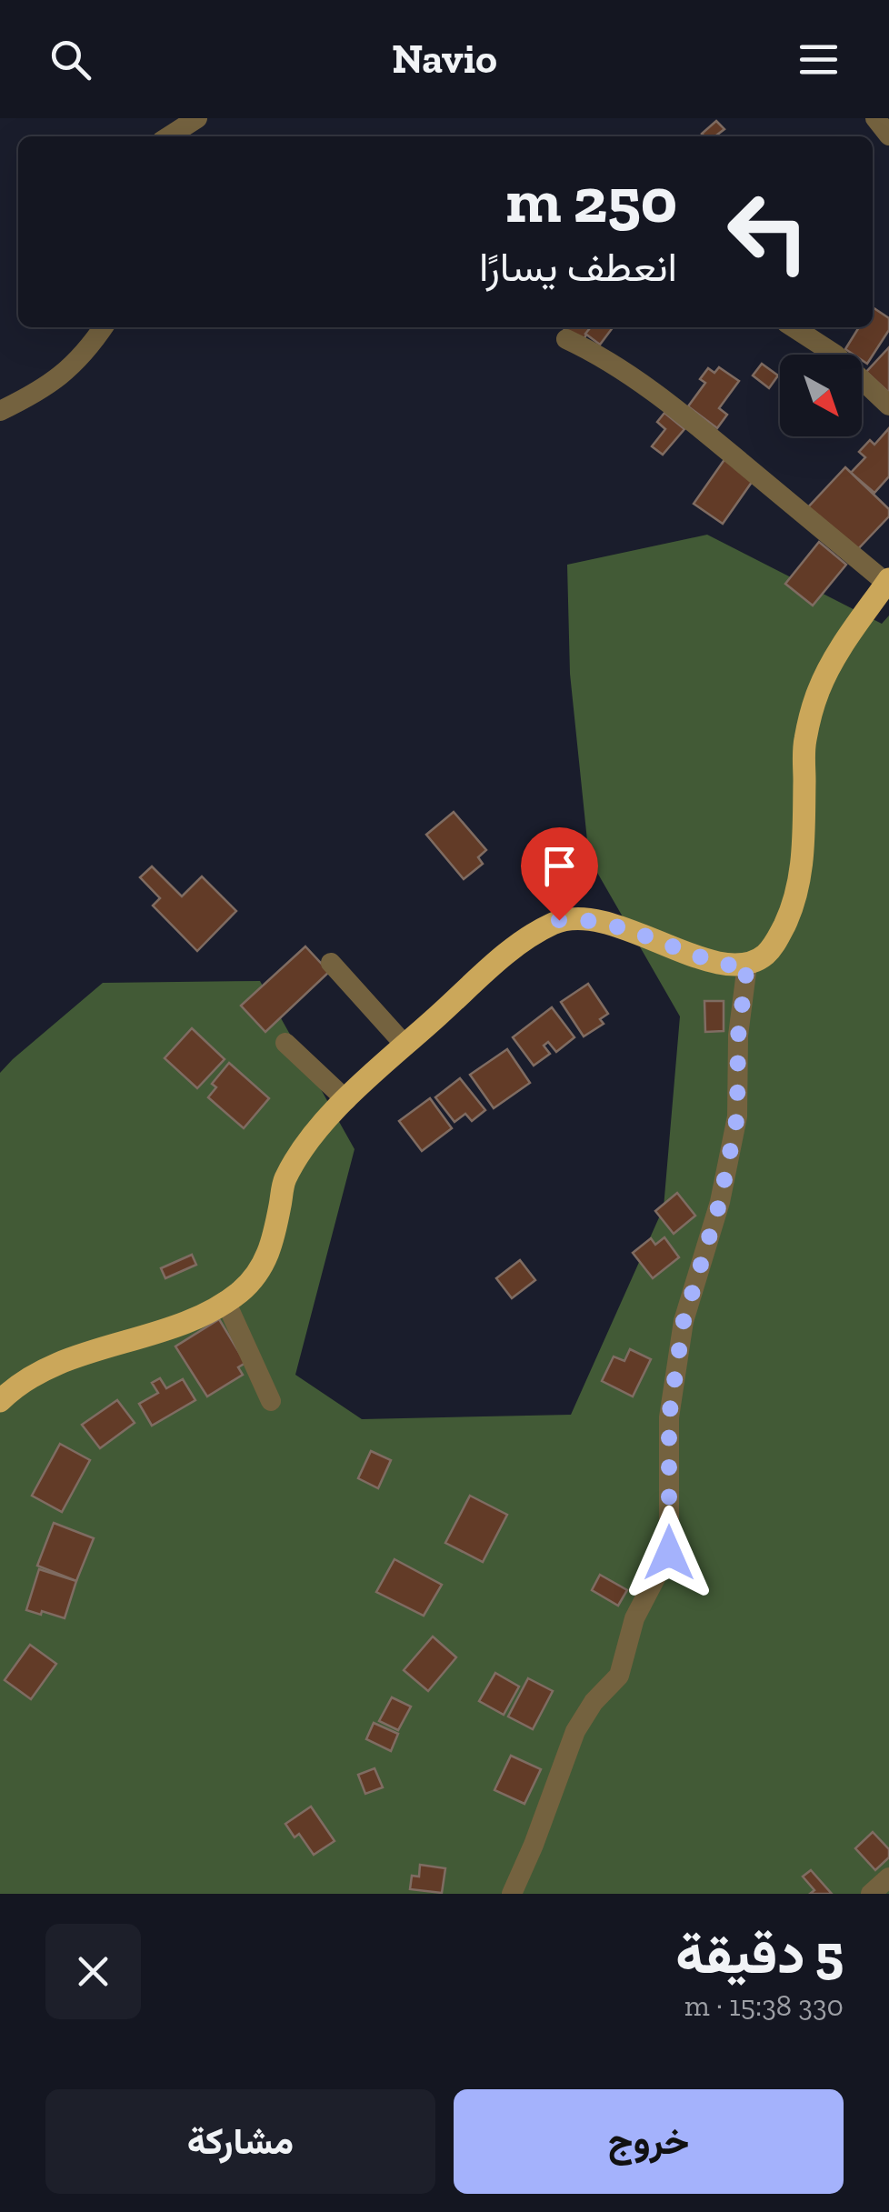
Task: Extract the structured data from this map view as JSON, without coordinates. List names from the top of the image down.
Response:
{
  "north": "bottom right",
  "page": {
    "header": "Navio",
    "turn": ["250 m", "انعطف يسارًا"],
    "heading": ["5 دقيقة", "330 m · 15:38"],
    "buttons": ["خروج", "مشاركة"]
  }
}
